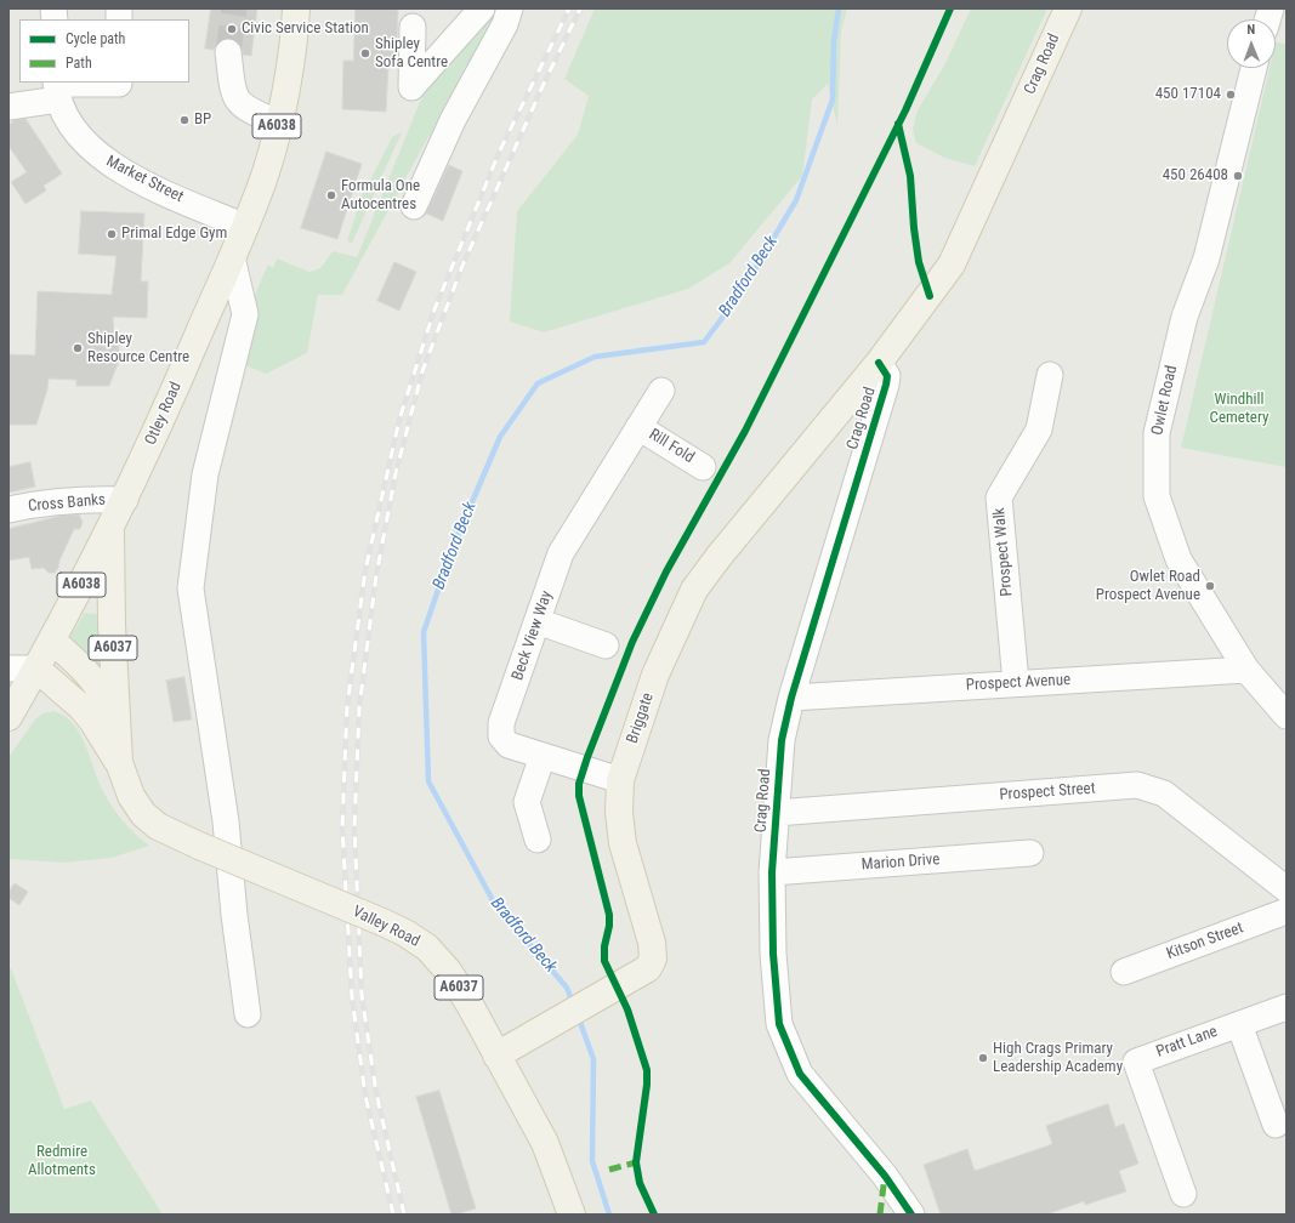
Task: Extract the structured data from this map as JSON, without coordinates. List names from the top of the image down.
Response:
{
  "streets": {
    "main road": [
      "Crag Road",
      "A6038",
      "Otley Road",
      "A6037",
      "Briggate",
      "Valley Road"
    ],
    "street": [
      "Market Street",
      "Owlet Road",
      "Rill Fold",
      "Cross Banks",
      "Prospect Walk",
      "Beck View Way",
      "Prospect Avenue",
      "Prospect Street",
      "Marion Drive",
      "Kitson Street",
      "Pratt Lane"
    ]
  },
  "crossings": [
    ["Crag Road", "Prospect Avenue"],
    ["Crag Road", "Briggate"],
    ["Crag Road", "Prospect Street"],
    ["Crag Road", "Marion Drive"],
    ["Market Street", "Otley Road"],
    ["Owlet Road", "Prospect Avenue"],
    ["Otley Road", "Cross Banks"],
    ["Otley Road", "Valley Road"],
    ["Rill Fold", "Beck View Way"],
    ["Prospect Walk", "Prospect Avenue"],
    ["Beck View Way", "Briggate"],
    ["Briggate", "Valley Road"]
  ],
  "water": ["Bradford Beck"],
  "parks": ["Windhill Cemetery", "Redmire Allotments"],
  "places": [
    "Civic Service Station",
    "Shipley Sofa Centre",
    "450 17104",
    "BP",
    "450 26408",
    "Formula One Autocentres",
    "Primal Edge Gym",
    "Shipley Resource Centre",
    "Owlet Road Prospect Avenue",
    "High Crags Primary Leadership Academy"
  ],
  "legend": ["Cycle path", "Path"],
  "north": "top"
}
